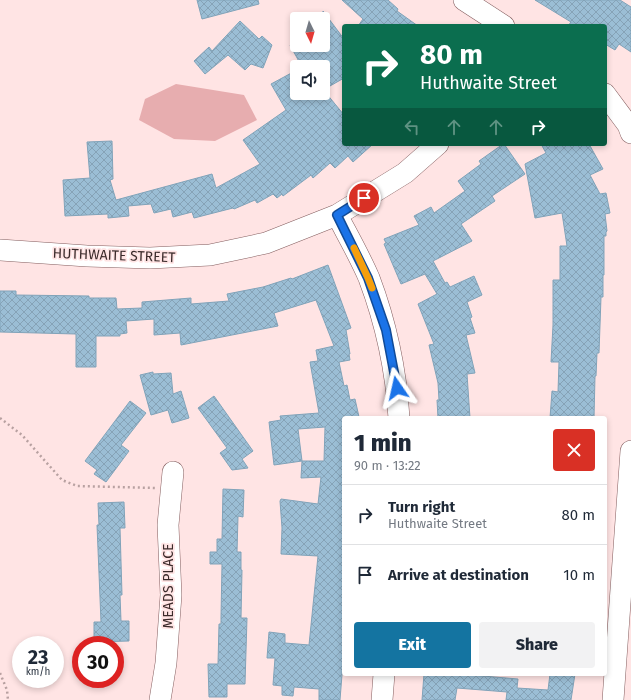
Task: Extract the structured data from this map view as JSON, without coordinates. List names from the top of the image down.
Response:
{
  "streets": {
    "street": ["HUTHWAITE STREET", "MEADS PLACE"]
  },
  "north": "bottom",
  "page": {
    "turn": ["80 m", "Huthwaite Street"],
    "heading": ["1 min", "90 m · 13:22"],
    "list": [
      {
        "name": "Turn right",
        "note": "Huthwaite Street",
        "value": "80 m"
      },
      {
        "name": "Arrive at destination",
        "value": "10 m"
      }
    ],
    "buttons": ["Exit", "Share"],
    "speed": "23 km/h",
    "limit": "30"
  }
}
